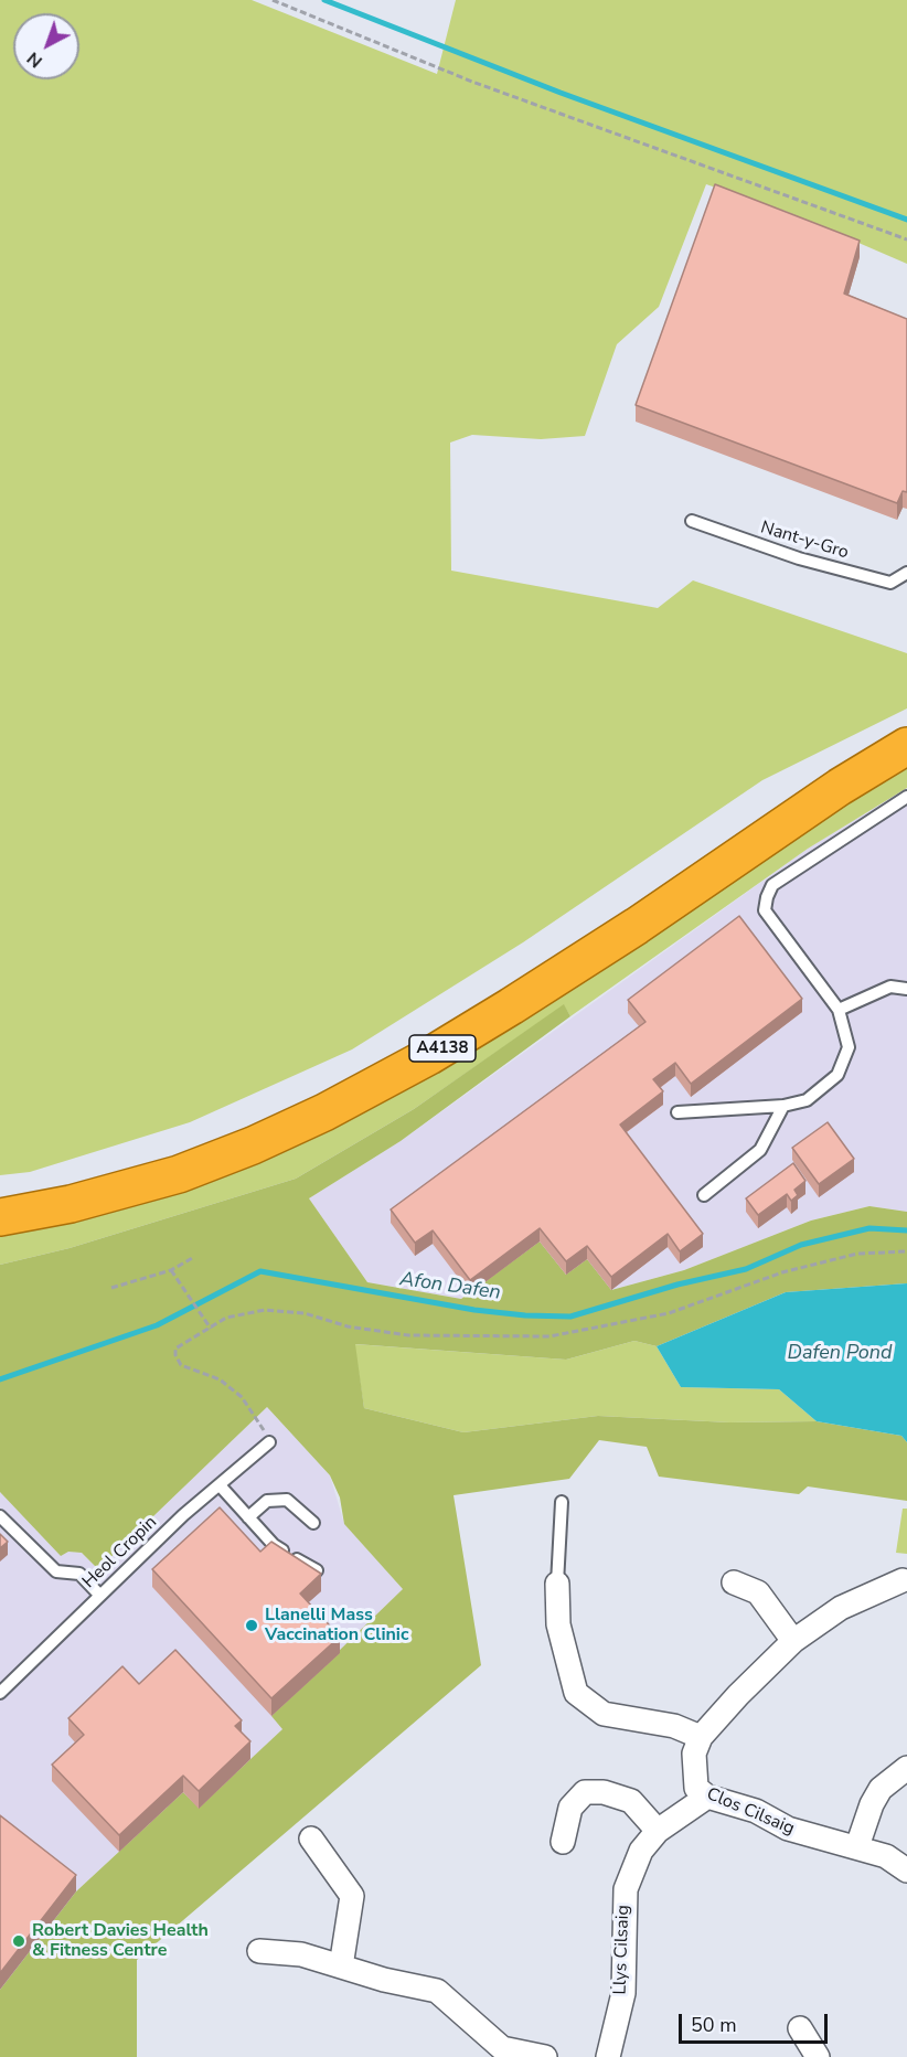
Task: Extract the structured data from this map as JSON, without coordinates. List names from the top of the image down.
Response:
{
  "streets": {
    "highway": ["A4138"],
    "street": ["Clos Cilsaig", "Llys Cilsaig"],
    "lane": ["Nant-y-Gro", "Heol Cropin"]
  },
  "crossings": [
    ["Clos Cilsaig", "Llys Cilsaig"]
  ],
  "water": ["Afon Dafen", "Dafen Pond"],
  "places": ["Llanelli Mass Vaccination Clinic", "Robert Davies Health & Fitness Centre"],
  "scale_bar": "50 m",
  "north": "bottom left"
}
